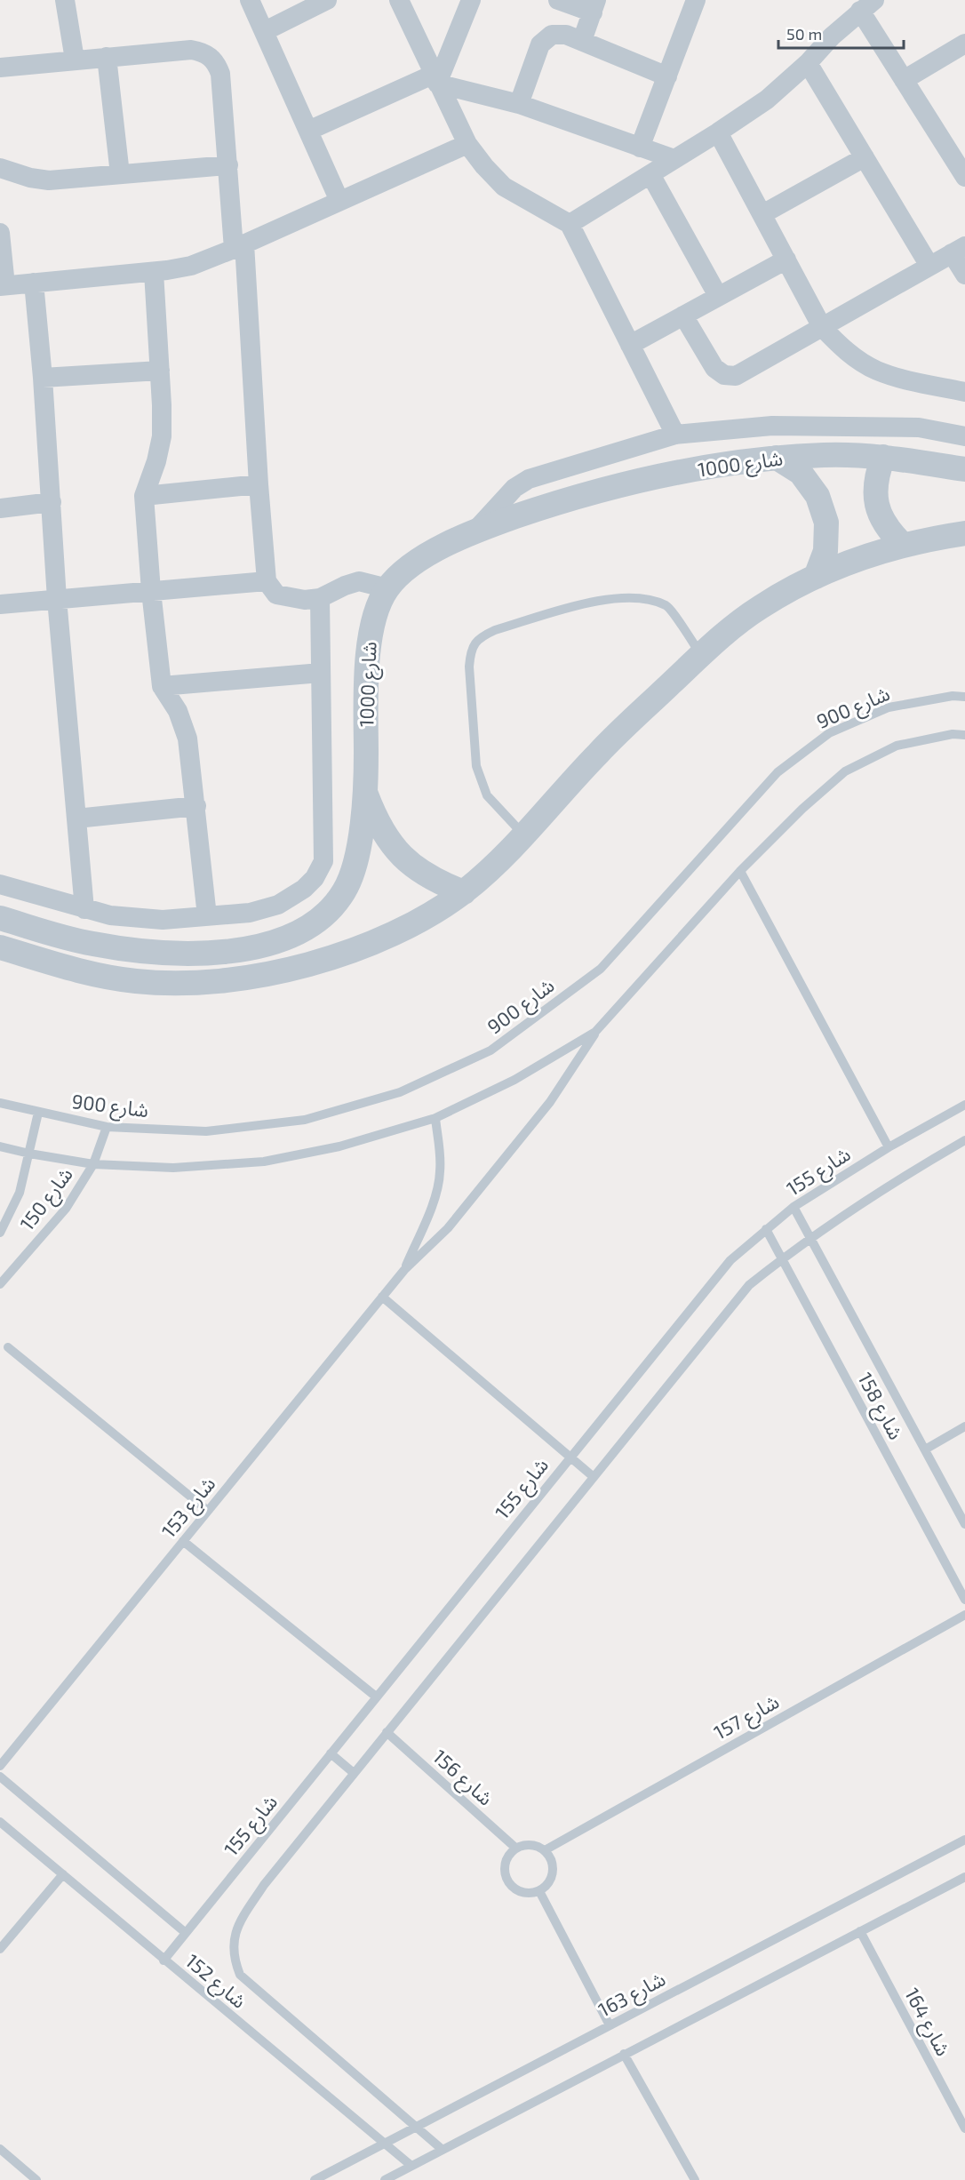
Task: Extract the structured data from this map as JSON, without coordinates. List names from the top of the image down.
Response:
{
  "streets": {
    "street": ["شارع 1000"],
    "lane": [
      "شارع 900",
      "شارع 155",
      "شارع 150",
      "شارع 158",
      "شارع 153",
      "شارع 157",
      "شارع 156",
      "شارع 152",
      "شارع 163",
      "شارع 164"
    ]
  },
  "crossings": [
    ["شارع 900", "شارع 150"],
    ["شارع 155", "شارع 158"],
    ["شارع 155", "شارع 152"],
    ["شارع 157", "شارع 156"],
    ["شارع 152", "شارع 163"]
  ],
  "scale_bar": "50 m"
}
